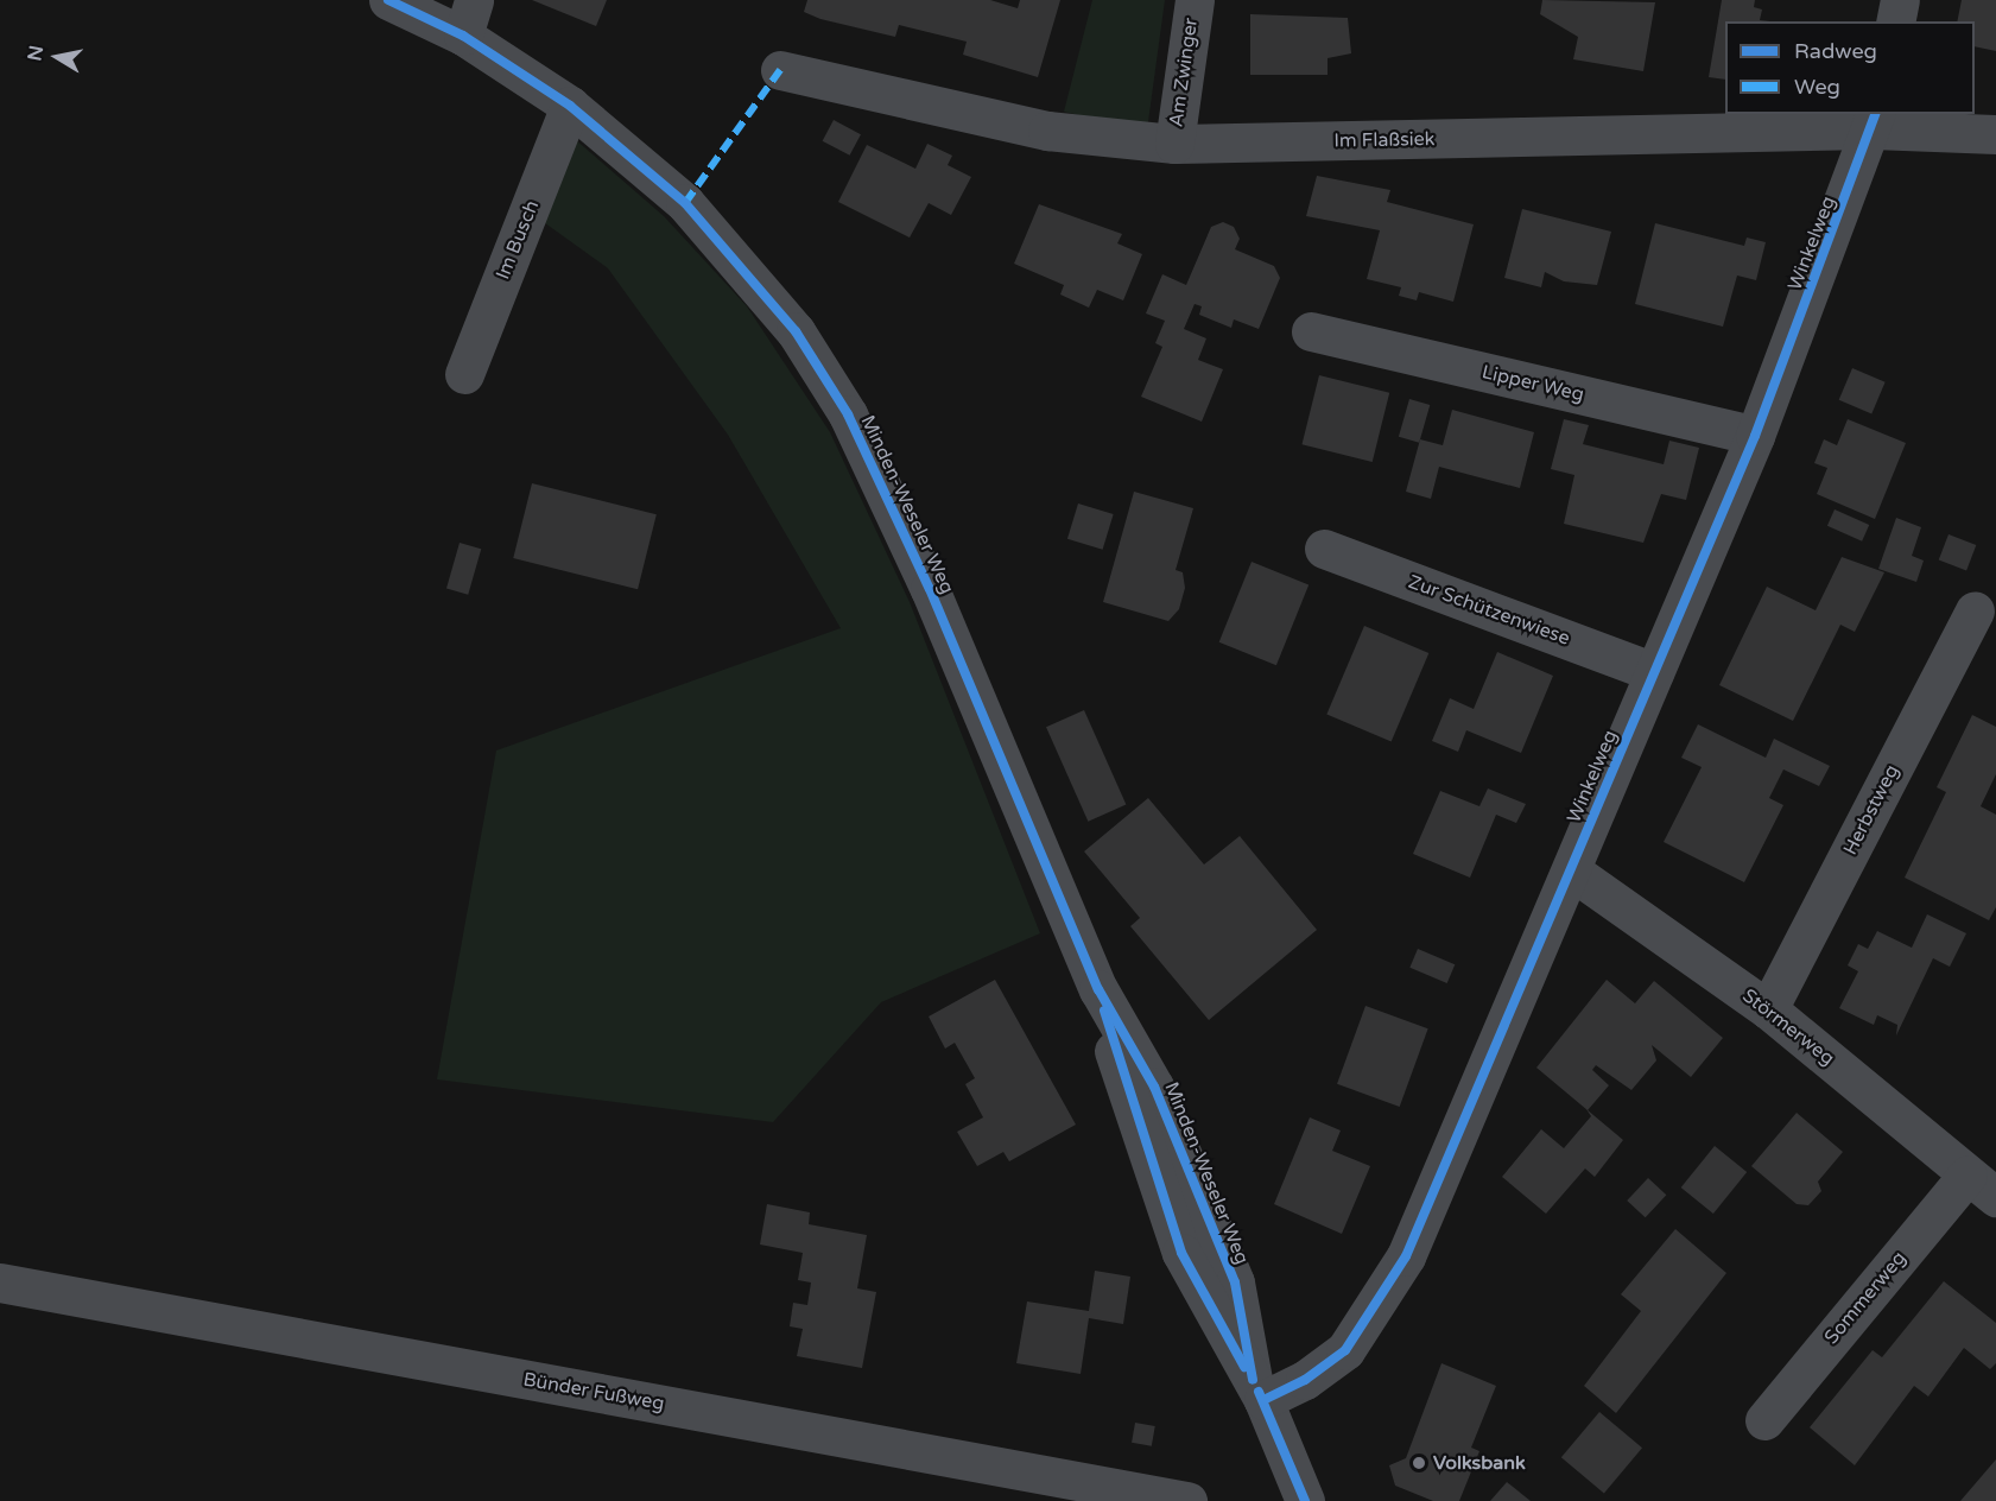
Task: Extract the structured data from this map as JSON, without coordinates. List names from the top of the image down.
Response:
{
  "streets": {
    "street": [
      "Am Zwinger",
      "Im Flaßsiek",
      "Im Busch",
      "Winkelweg",
      "Lipper Weg",
      "Minden-Weseler Weg",
      "Zur Schützenwiese",
      "Herbstweg",
      "Störmerweg",
      "Sommerweg",
      "Bünder Fußweg"
    ]
  },
  "crossings": [
    ["Am Zwinger", "Im Flaßsiek"],
    ["Im Flaßsiek", "Winkelweg"],
    ["Im Busch", "Minden-Weseler Weg"],
    ["Winkelweg", "Lipper Weg"],
    ["Winkelweg", "Minden-Weseler Weg"],
    ["Winkelweg", "Zur Schützenwiese"],
    ["Winkelweg", "Störmerweg"],
    ["Herbstweg", "Störmerweg"],
    ["Störmerweg", "Sommerweg"]
  ],
  "places": ["Volksbank"],
  "legend": ["Radweg", "Weg"],
  "north": "left"
}
